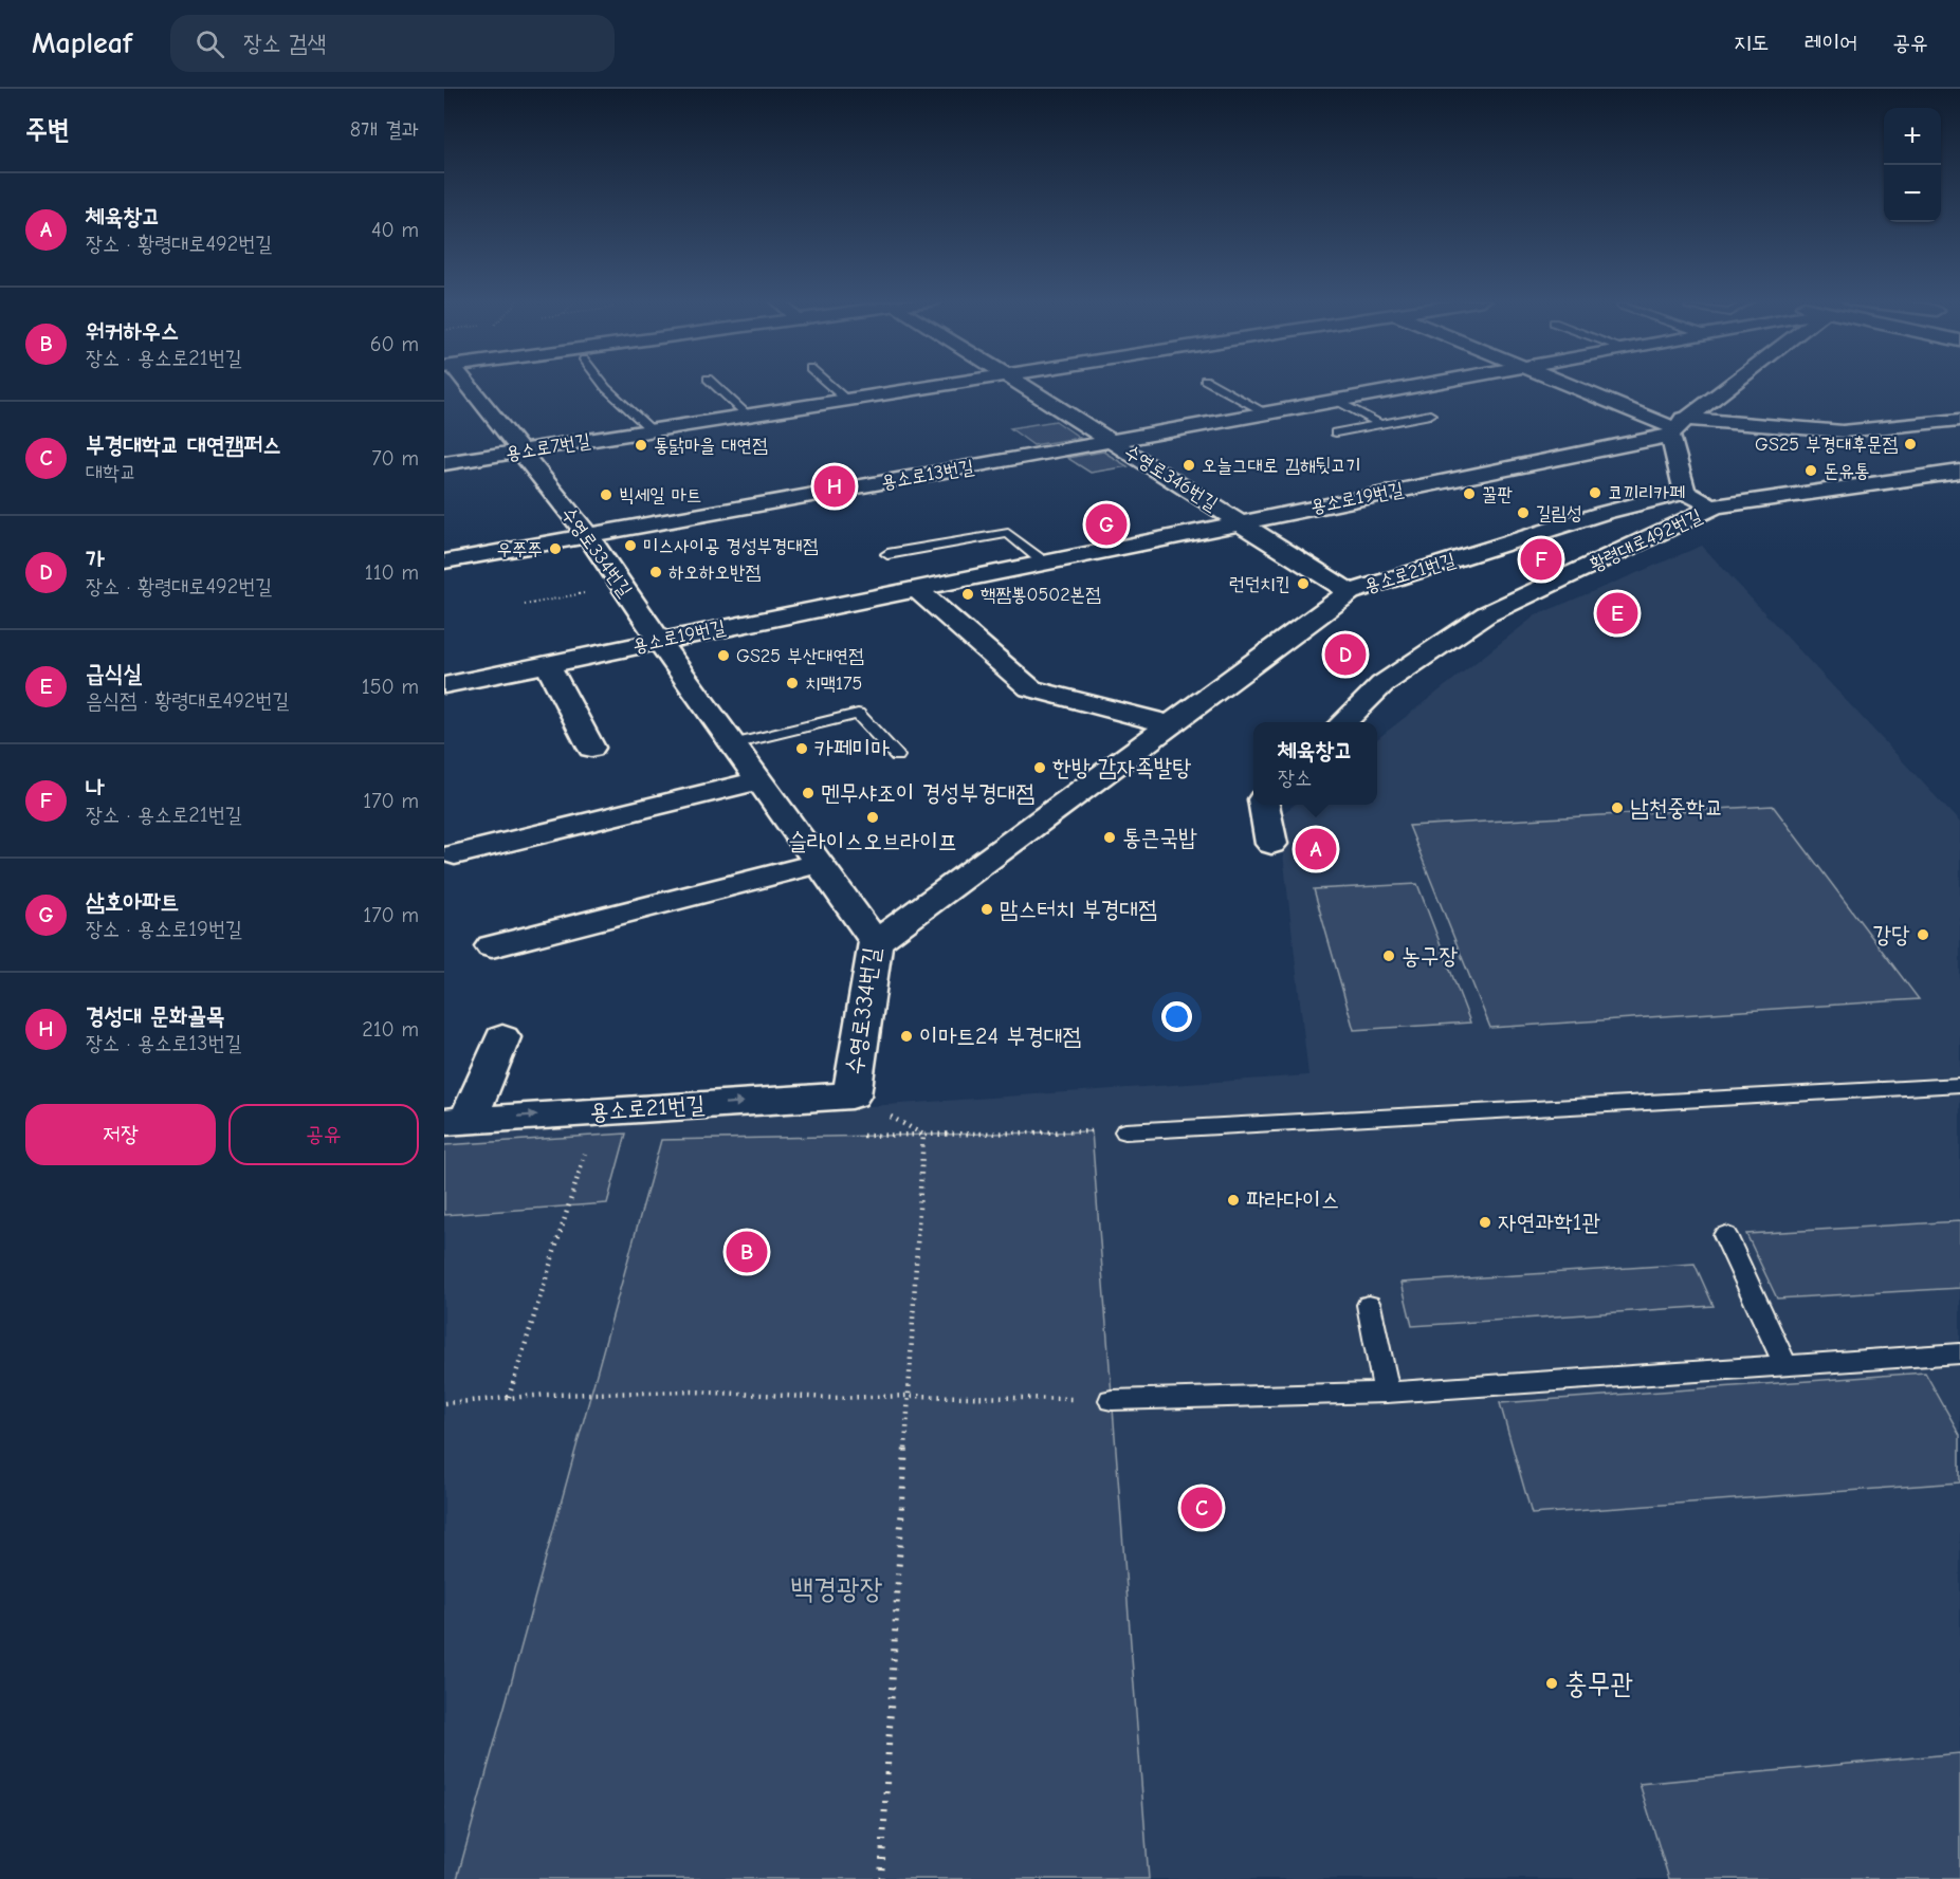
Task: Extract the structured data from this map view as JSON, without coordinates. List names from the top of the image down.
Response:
{
  "streets": {
    "street": [
      "용소로7번길",
      "용소로13번길",
      "수영로346번길",
      "용소로19번길",
      "황령대로492번길",
      "수영로334번길",
      "용소로21번길"
    ]
  },
  "crossings": [
    ["용소로7번길", "수영로334번길"],
    ["용소로13번길", "수영로346번길"],
    ["용소로13번길", "수영로334번길"],
    ["수영로346번길", "용소로19번길"],
    ["수영로346번길", "용소로21번길"],
    ["용소로19번길", "수영로334번길"],
    ["수영로334번길", "용소로21번길"]
  ],
  "parks": ["백경광장"],
  "places": [
    "GS25 부경대후문점",
    "통닭마을 대연점",
    "오늘그대로 김해뒷고기",
    "돈유통",
    "코끼리카페",
    "꿀판",
    "빅세일 마트",
    "길림성",
    "미스사이공 경성부경대점",
    "우쭈쭈",
    "하오하오반점",
    "런던치킨",
    "핵짬뽕0502본점",
    "GS25 부산대연점",
    "치맥175",
    "카페미마",
    "한방 감자족발탕",
    "멘무샤조이 경성부경대점",
    "남천중학교",
    "슬라이스오브라이프",
    "통큰국밥",
    "맘스터치 부경대점",
    "강당",
    "농구장",
    "이마트24 부경대점",
    "파라다이스",
    "자연과학1관",
    "충무관"
  ],
  "page": {
    "header": "Mapleaf",
    "search": "장소 검색",
    "nav": ["지도", "레이어", "공유"],
    "heading": ["주변", "8개 결과"],
    "map_buttons": ["+", "−"],
    "list": [
      {
        "mark": "A",
        "name": "체육창고",
        "note": "장소 · 황령대로492번길",
        "value": "40 m"
      },
      {
        "mark": "B",
        "name": "워커하우스",
        "note": "장소 · 용소로21번길",
        "value": "60 m"
      },
      {
        "mark": "C",
        "name": "부경대학교 대연캠퍼스",
        "note": "대학교",
        "value": "70 m"
      },
      {
        "mark": "D",
        "name": "가",
        "note": "장소 · 황령대로492번길",
        "value": "110 m"
      },
      {
        "mark": "E",
        "name": "급식실",
        "note": "음식점 · 황령대로492번길",
        "value": "150 m"
      },
      {
        "mark": "F",
        "name": "나",
        "note": "장소 · 용소로21번길",
        "value": "170 m"
      },
      {
        "mark": "G",
        "name": "삼호아파트",
        "note": "장소 · 용소로19번길",
        "value": "170 m"
      },
      {
        "mark": "H",
        "name": "경성대 문화골목",
        "note": "장소 · 용소로13번길",
        "value": "210 m"
      }
    ],
    "pins": [
      "H",
      "G",
      "F",
      "E",
      "D",
      "A",
      "B",
      "C"
    ],
    "popup": ["체육창고", "장소"],
    "buttons": ["저장", "공유"]
  }
}
